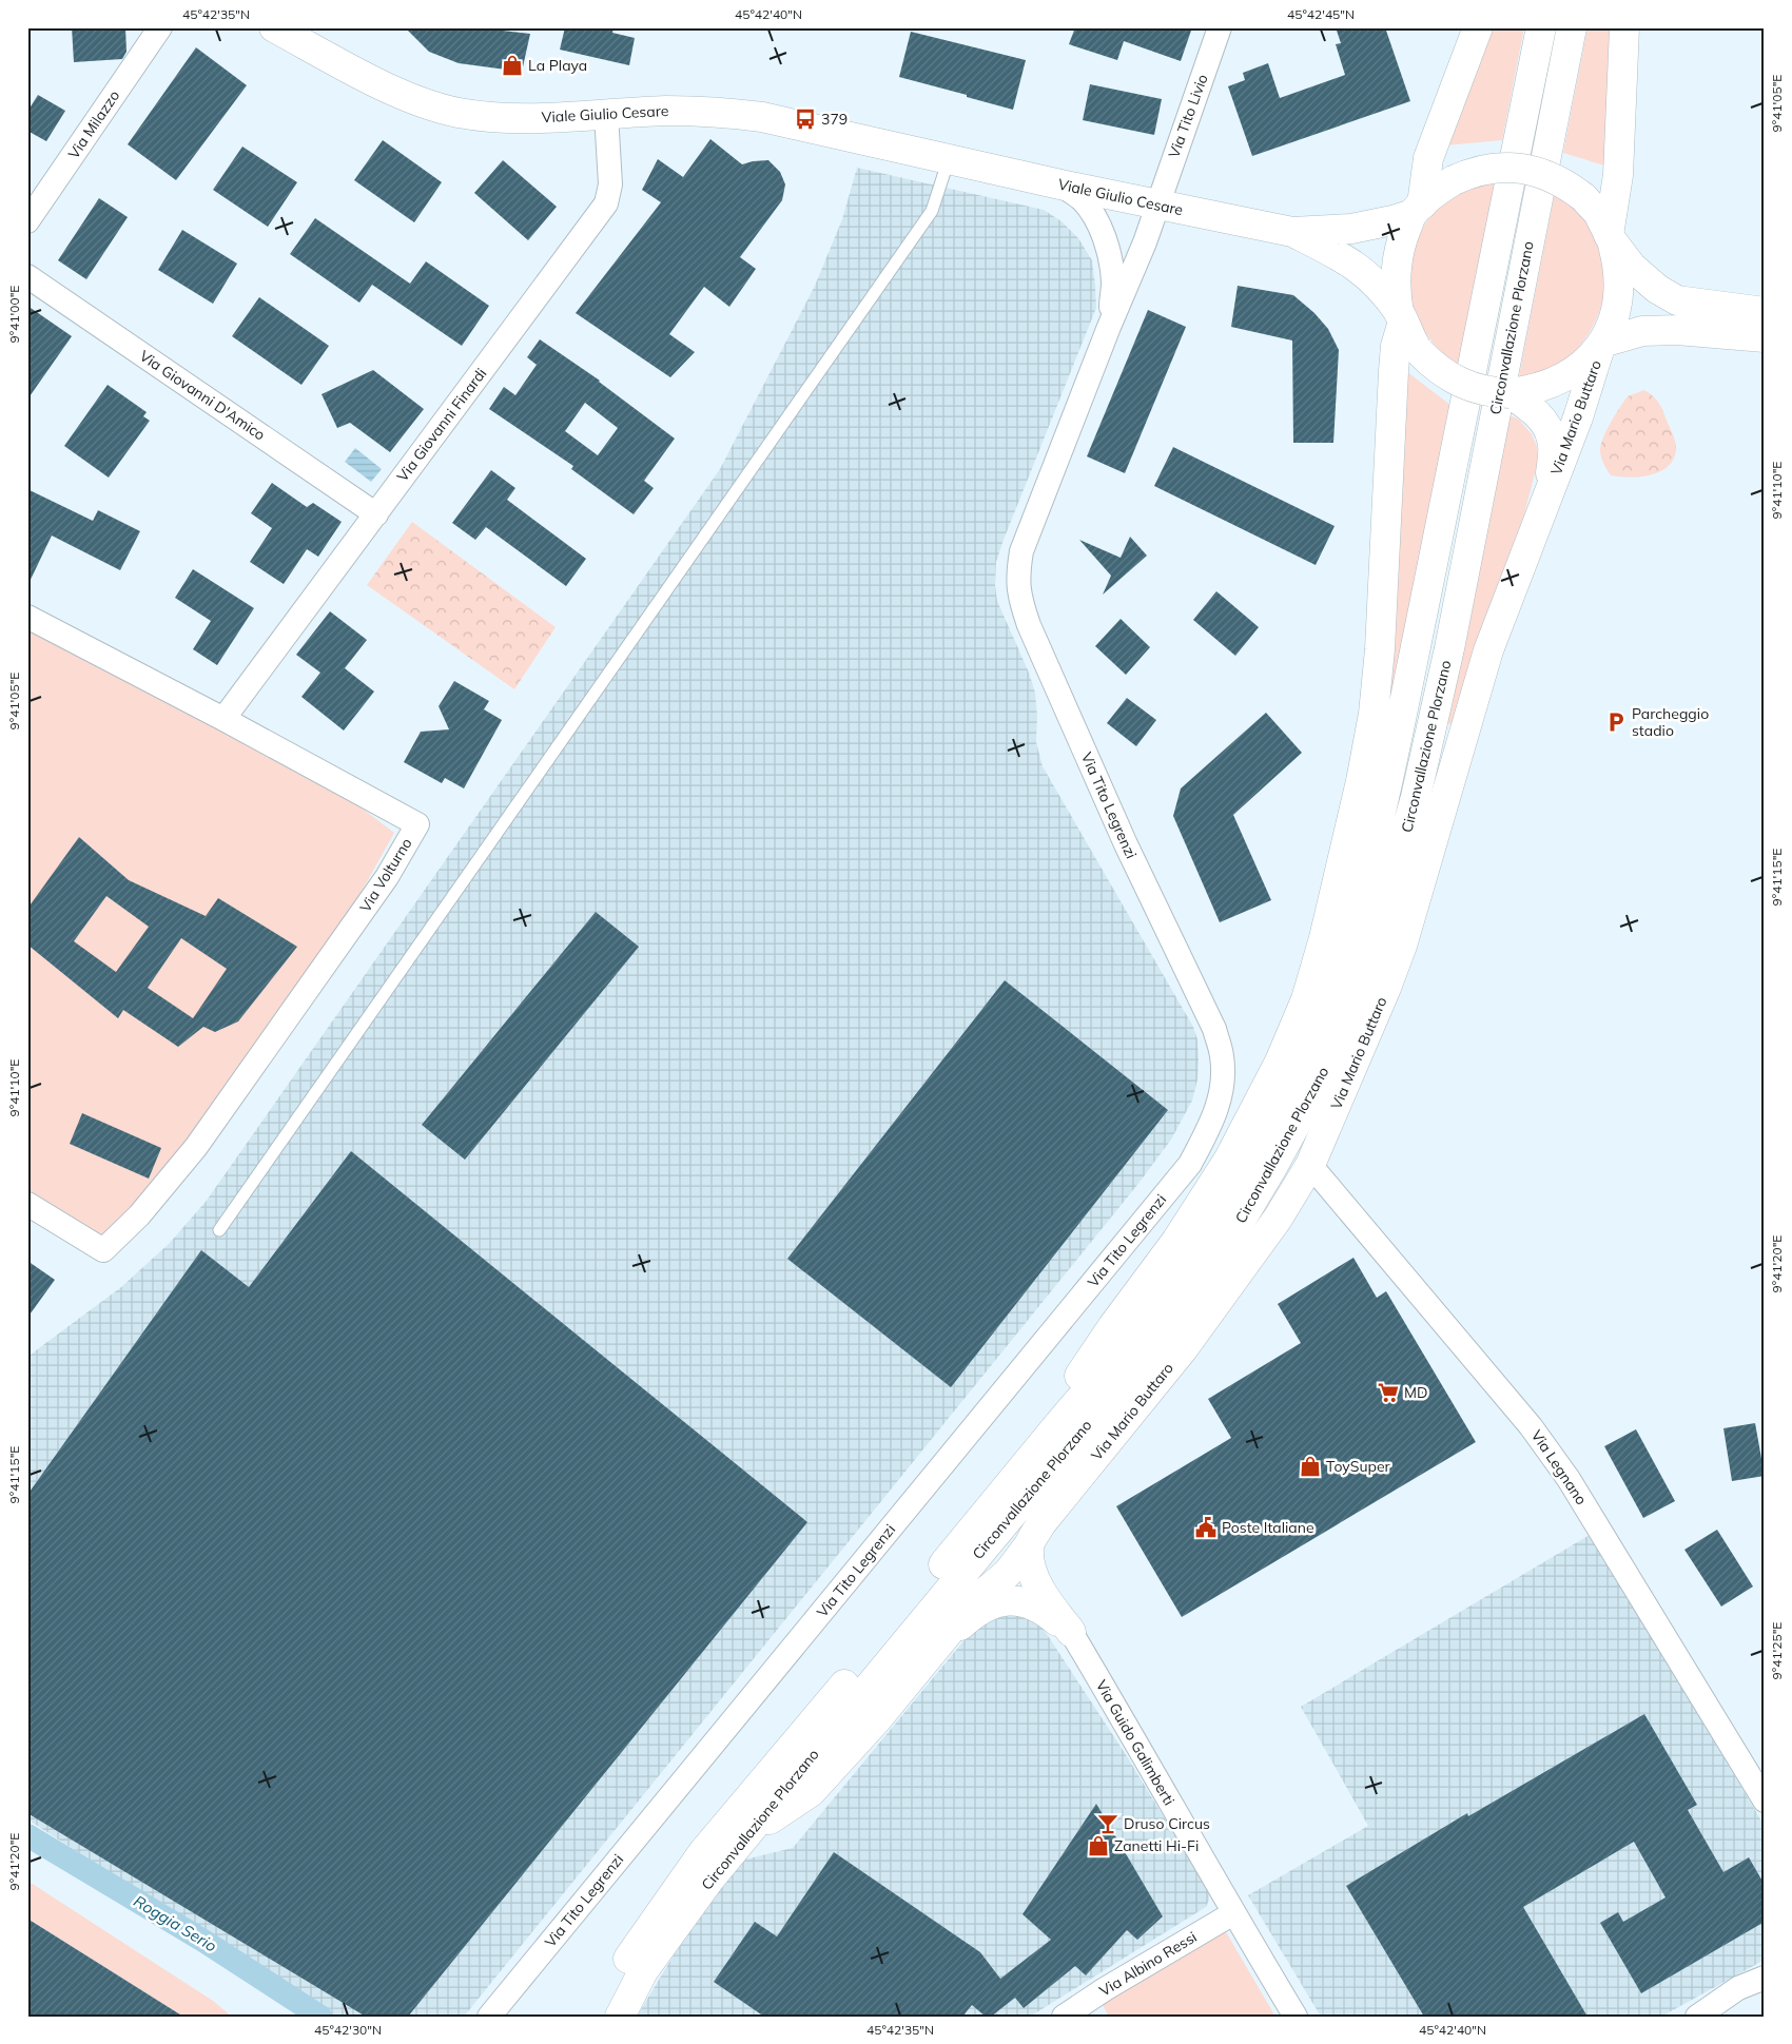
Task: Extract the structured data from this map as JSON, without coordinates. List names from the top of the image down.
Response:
{
  "streets": {
    "main road": ["Viale Giulio Cesare", "Circonvallazione Plorzano", "Via Mario Buttaro"],
    "street": [
      "Via Tito Livio",
      "Via Milazzo",
      "Via Giovanni D'Amico",
      "Via Giovanni Finardi",
      "Via Tito Legrenzi",
      "Via Volturno",
      "Via Legnano",
      "Via Guido Galimberti",
      "Via Albino Ressi"
    ]
  },
  "crossings": [
    ["Viale Giulio Cesare", "Via Tito Livio"],
    ["Viale Giulio Cesare", "Via Mario Buttaro"],
    ["Viale Giulio Cesare", "Via Giovanni Finardi"],
    ["Viale Giulio Cesare", "Via Tito Legrenzi"],
    ["Via Tito Livio", "Via Tito Legrenzi"],
    ["Via Giovanni D'Amico", "Via Giovanni Finardi"],
    ["Via Mario Buttaro", "Via Legnano"],
    ["Via Giovanni Finardi", "Via Volturno"],
    ["Via Guido Galimberti", "Via Albino Ressi"]
  ],
  "water": ["Roggia Serio"],
  "places": {
    "shop": ["La Playa", "ToySuper", "Zanetti Hi-Fi"],
    "bus stop": ["379"],
    "parking": ["Parcheggio stadio"],
    "supermarket": ["MD"],
    "public building": ["Poste Italiane"],
    "bar": ["Druso Circus"]
  },
  "coordinates": [
    "45°42'35\"N",
    "45°42'40\"N",
    "45°42'45\"N",
    "9°41'05\"E",
    "9°41'00\"E",
    "9°41'10\"E",
    "9°41'15\"E",
    "9°41'20\"E",
    "9°41'25\"E",
    "45°42'30\"N"
  ]
}
